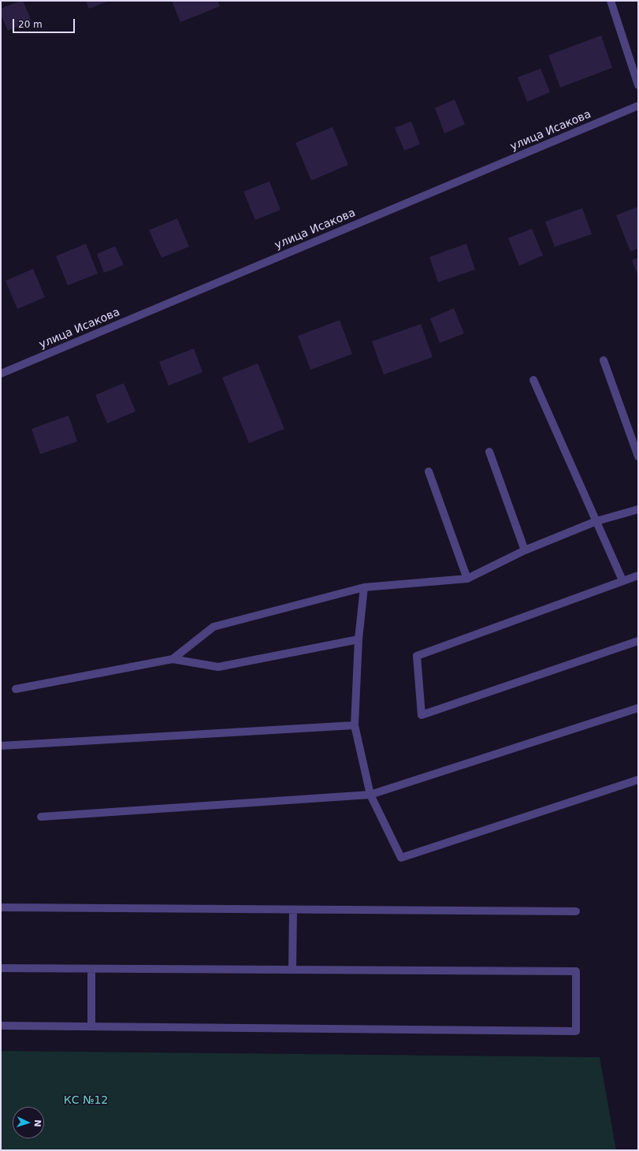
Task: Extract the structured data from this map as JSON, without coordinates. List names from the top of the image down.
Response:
{
  "streets": {
    "street": ["улица Исакова"]
  },
  "parks": ["КС №12"],
  "scale_bar": "20 m",
  "north": "right"
}
